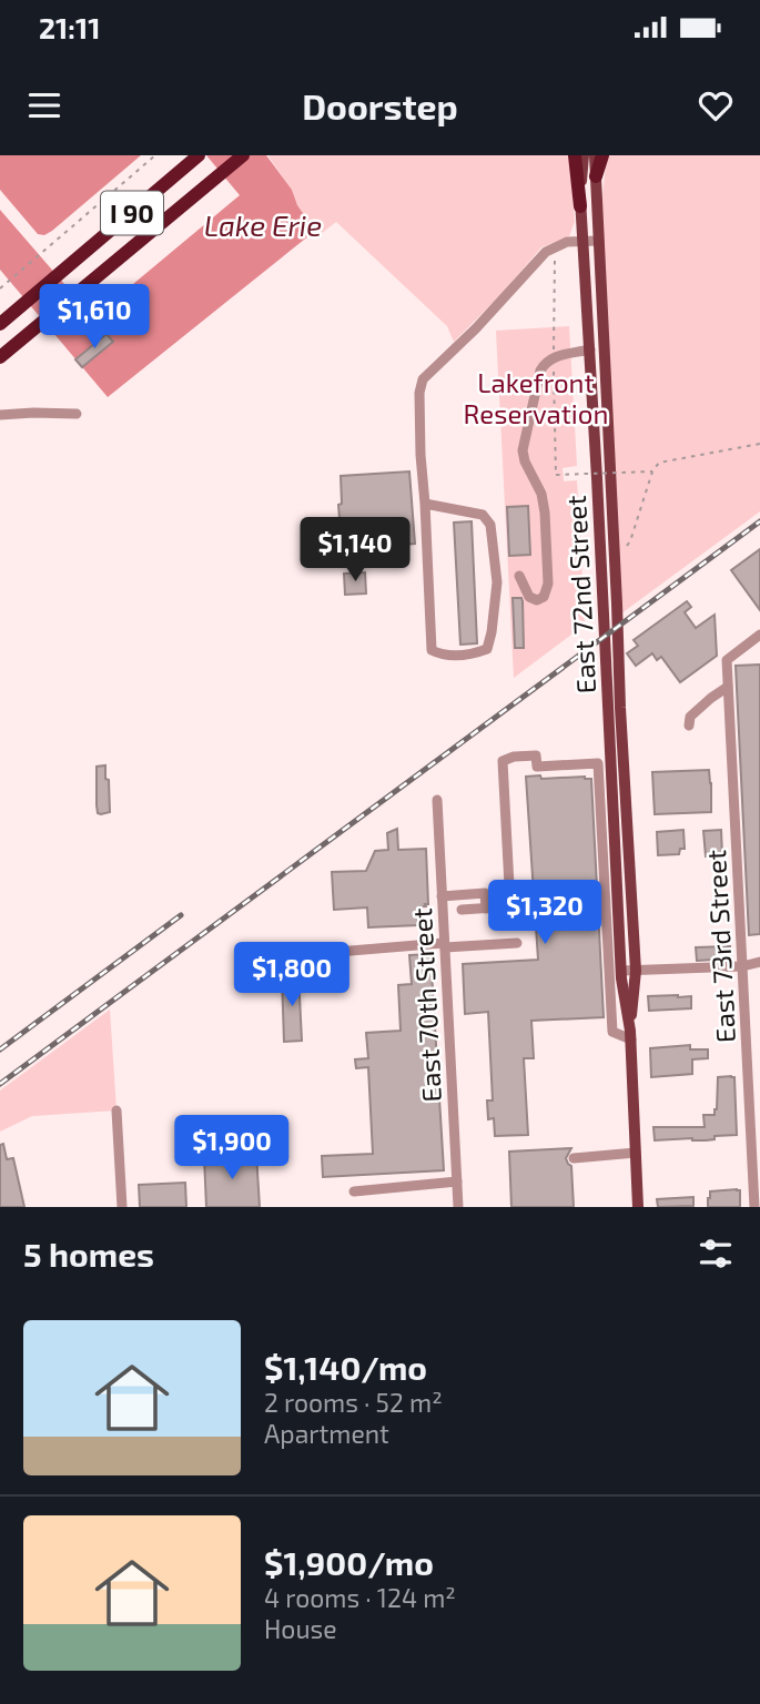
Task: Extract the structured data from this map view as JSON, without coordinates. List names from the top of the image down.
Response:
{
  "streets": {
    "highway": ["I 90"],
    "main road": ["East 72nd Street"],
    "street": ["East 73rd Street", "East 70th Street"]
  },
  "water": ["Lake Erie"],
  "parks": ["Lakefront Reservation"],
  "page": {
    "status": "21:11",
    "header": "Doorstep",
    "price": [
      "$1,610",
      "$1,140",
      "$1,320",
      "$1,800",
      "$1,900"
    ],
    "heading": "5 homes",
    "list": [
      {
        "name": "$1,140/mo",
        "note": "2 rooms · 52 m² · Apartment"
      },
      {
        "name": "$1,900/mo",
        "note": "4 rooms · 124 m² · House"
      }
    ]
  }
}
